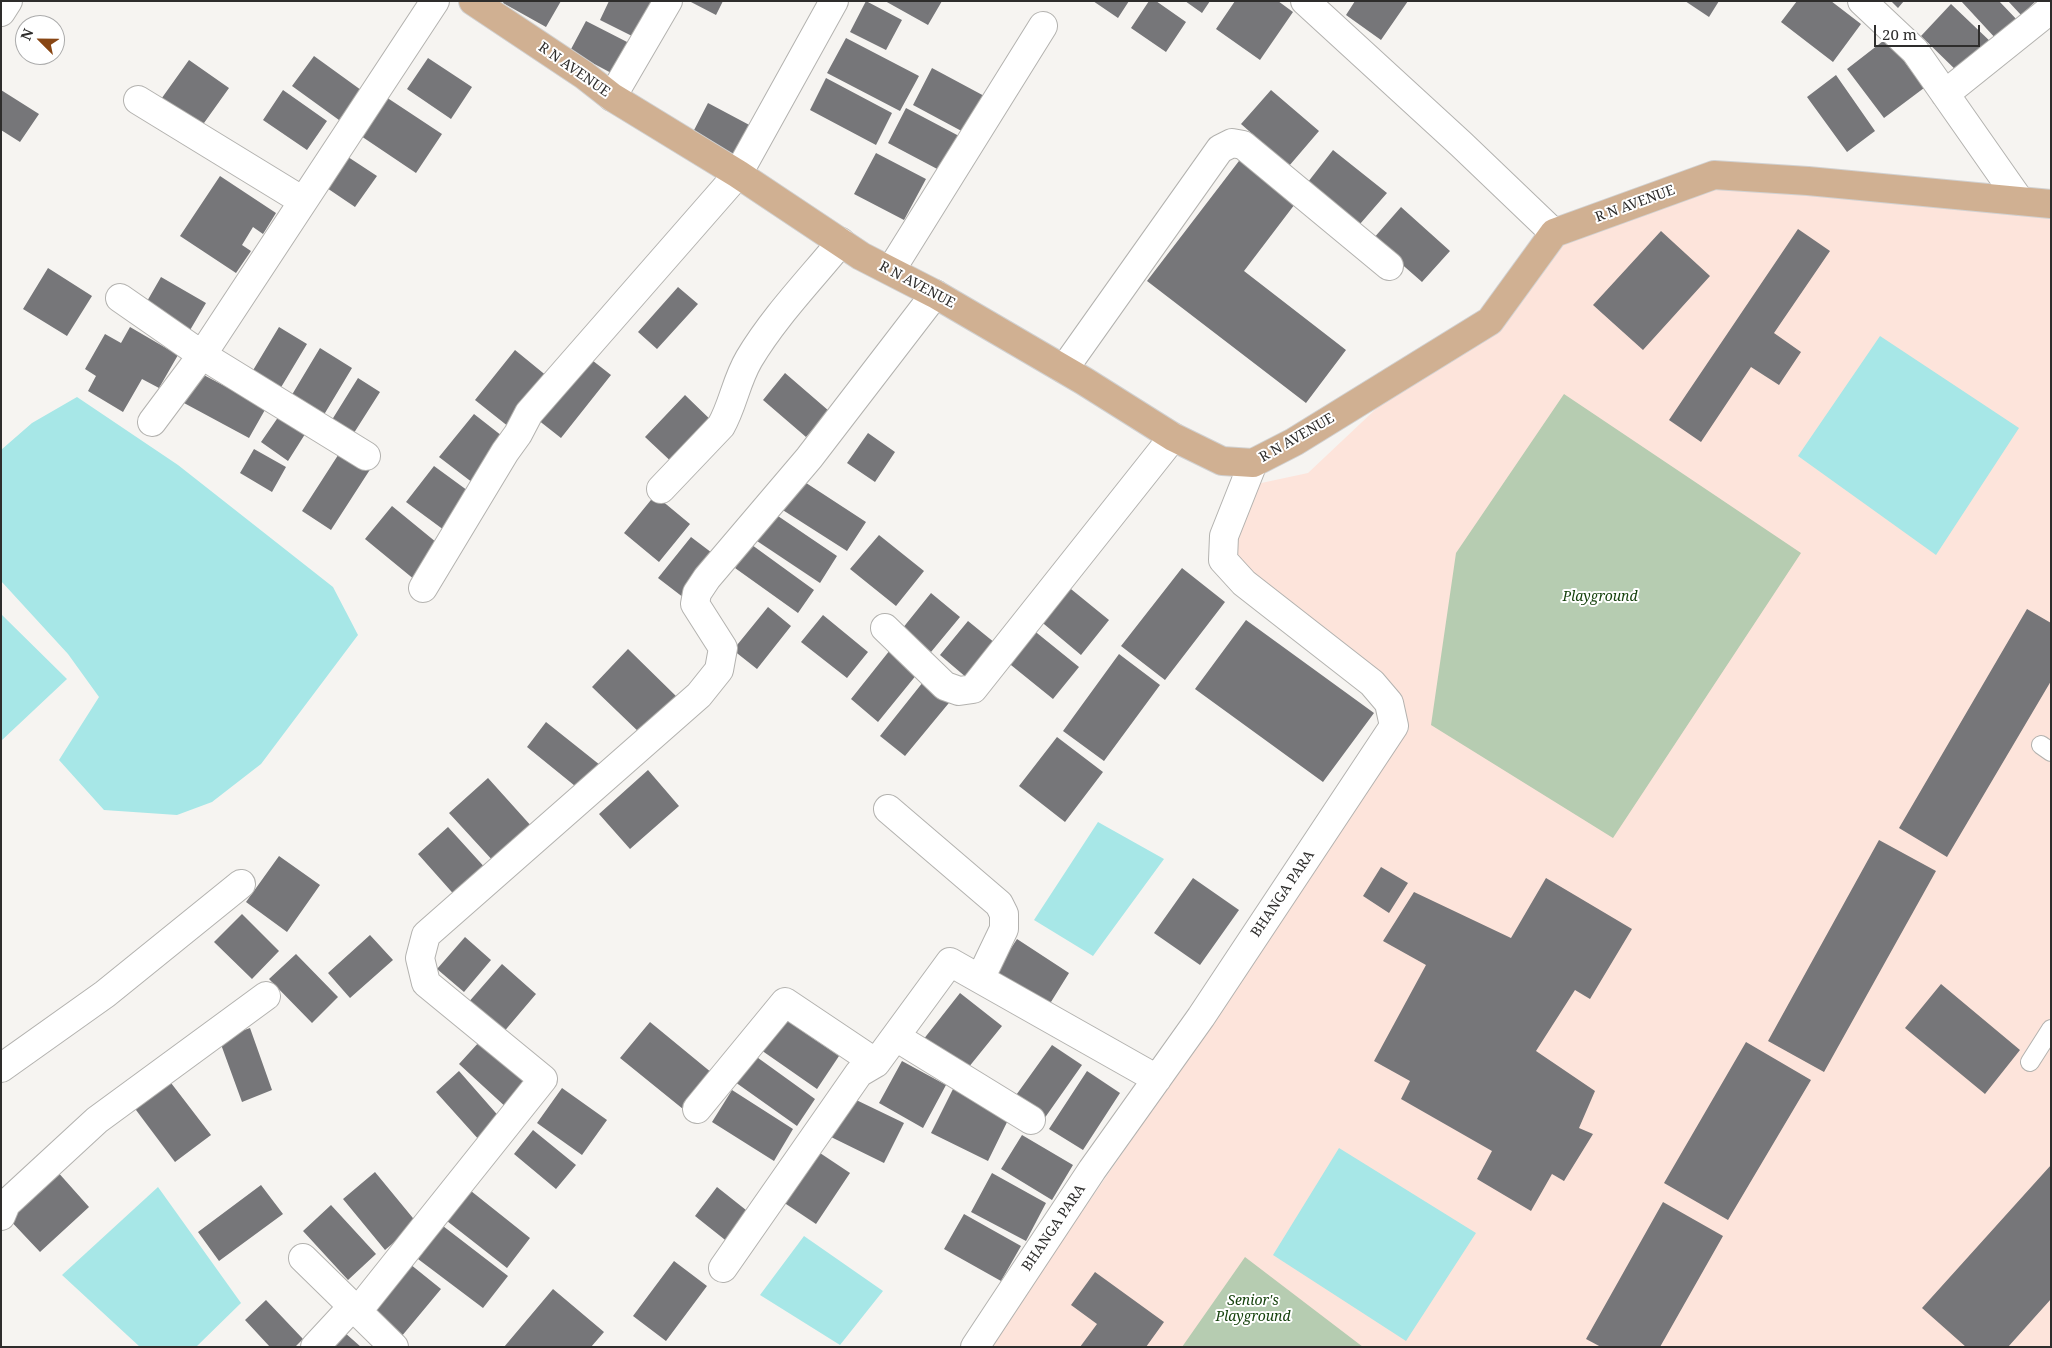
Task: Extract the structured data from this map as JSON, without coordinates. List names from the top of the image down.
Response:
{
  "streets": {
    "main road": ["R N AVENUE"],
    "street": ["BHANGA PARA"]
  },
  "crossings": [
    ["R N AVENUE", "BHANGA PARA"]
  ],
  "parks": ["Playground", "Senior's Playground"],
  "scale_bar": "20 m",
  "north": "top left"
}
